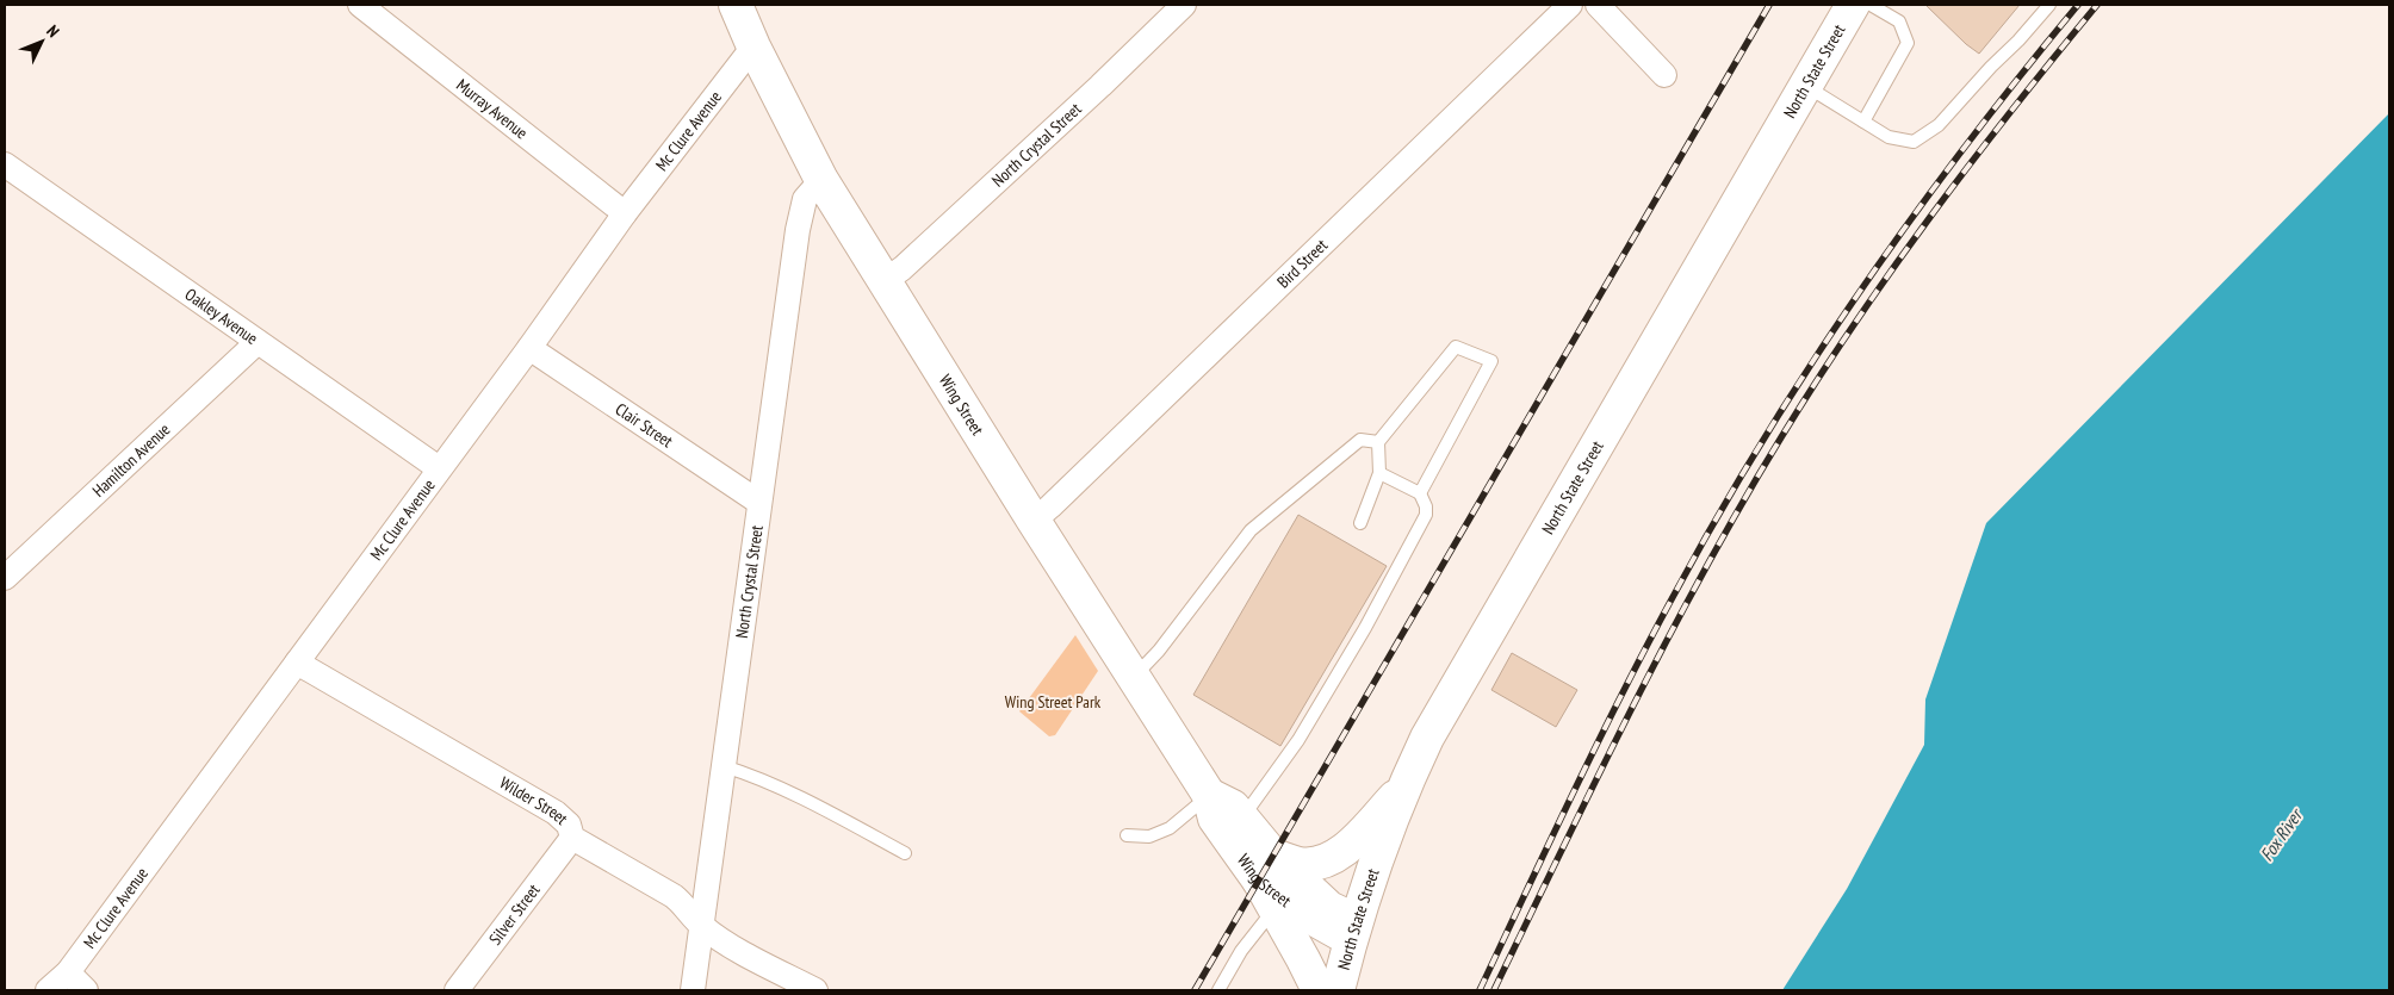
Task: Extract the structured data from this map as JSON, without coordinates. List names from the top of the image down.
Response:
{
  "streets": {
    "main road": ["North State Street", "Wing Street"],
    "street": [
      "Murray Avenue",
      "Mc Clure Avenue",
      "North Crystal Street",
      "Bird Street",
      "Oakley Avenue",
      "Clair Street",
      "Hamilton Avenue",
      "Wilder Street",
      "Silver Street"
    ]
  },
  "crossings": [
    ["North State Street", "Wing Street"],
    ["Murray Avenue", "Mc Clure Avenue"],
    ["Mc Clure Avenue", "Oakley Avenue"],
    ["Mc Clure Avenue", "Wing Street"],
    ["Mc Clure Avenue", "Clair Street"],
    ["Mc Clure Avenue", "Wilder Street"],
    ["North Crystal Street", "Wing Street"],
    ["North Crystal Street", "Clair Street"],
    ["North Crystal Street", "Wilder Street"],
    ["Bird Street", "Wing Street"],
    ["Oakley Avenue", "Hamilton Avenue"],
    ["Wilder Street", "Silver Street"]
  ],
  "water": ["Fox River"],
  "parks": ["Wing Street Park"],
  "north": "top right"
}
